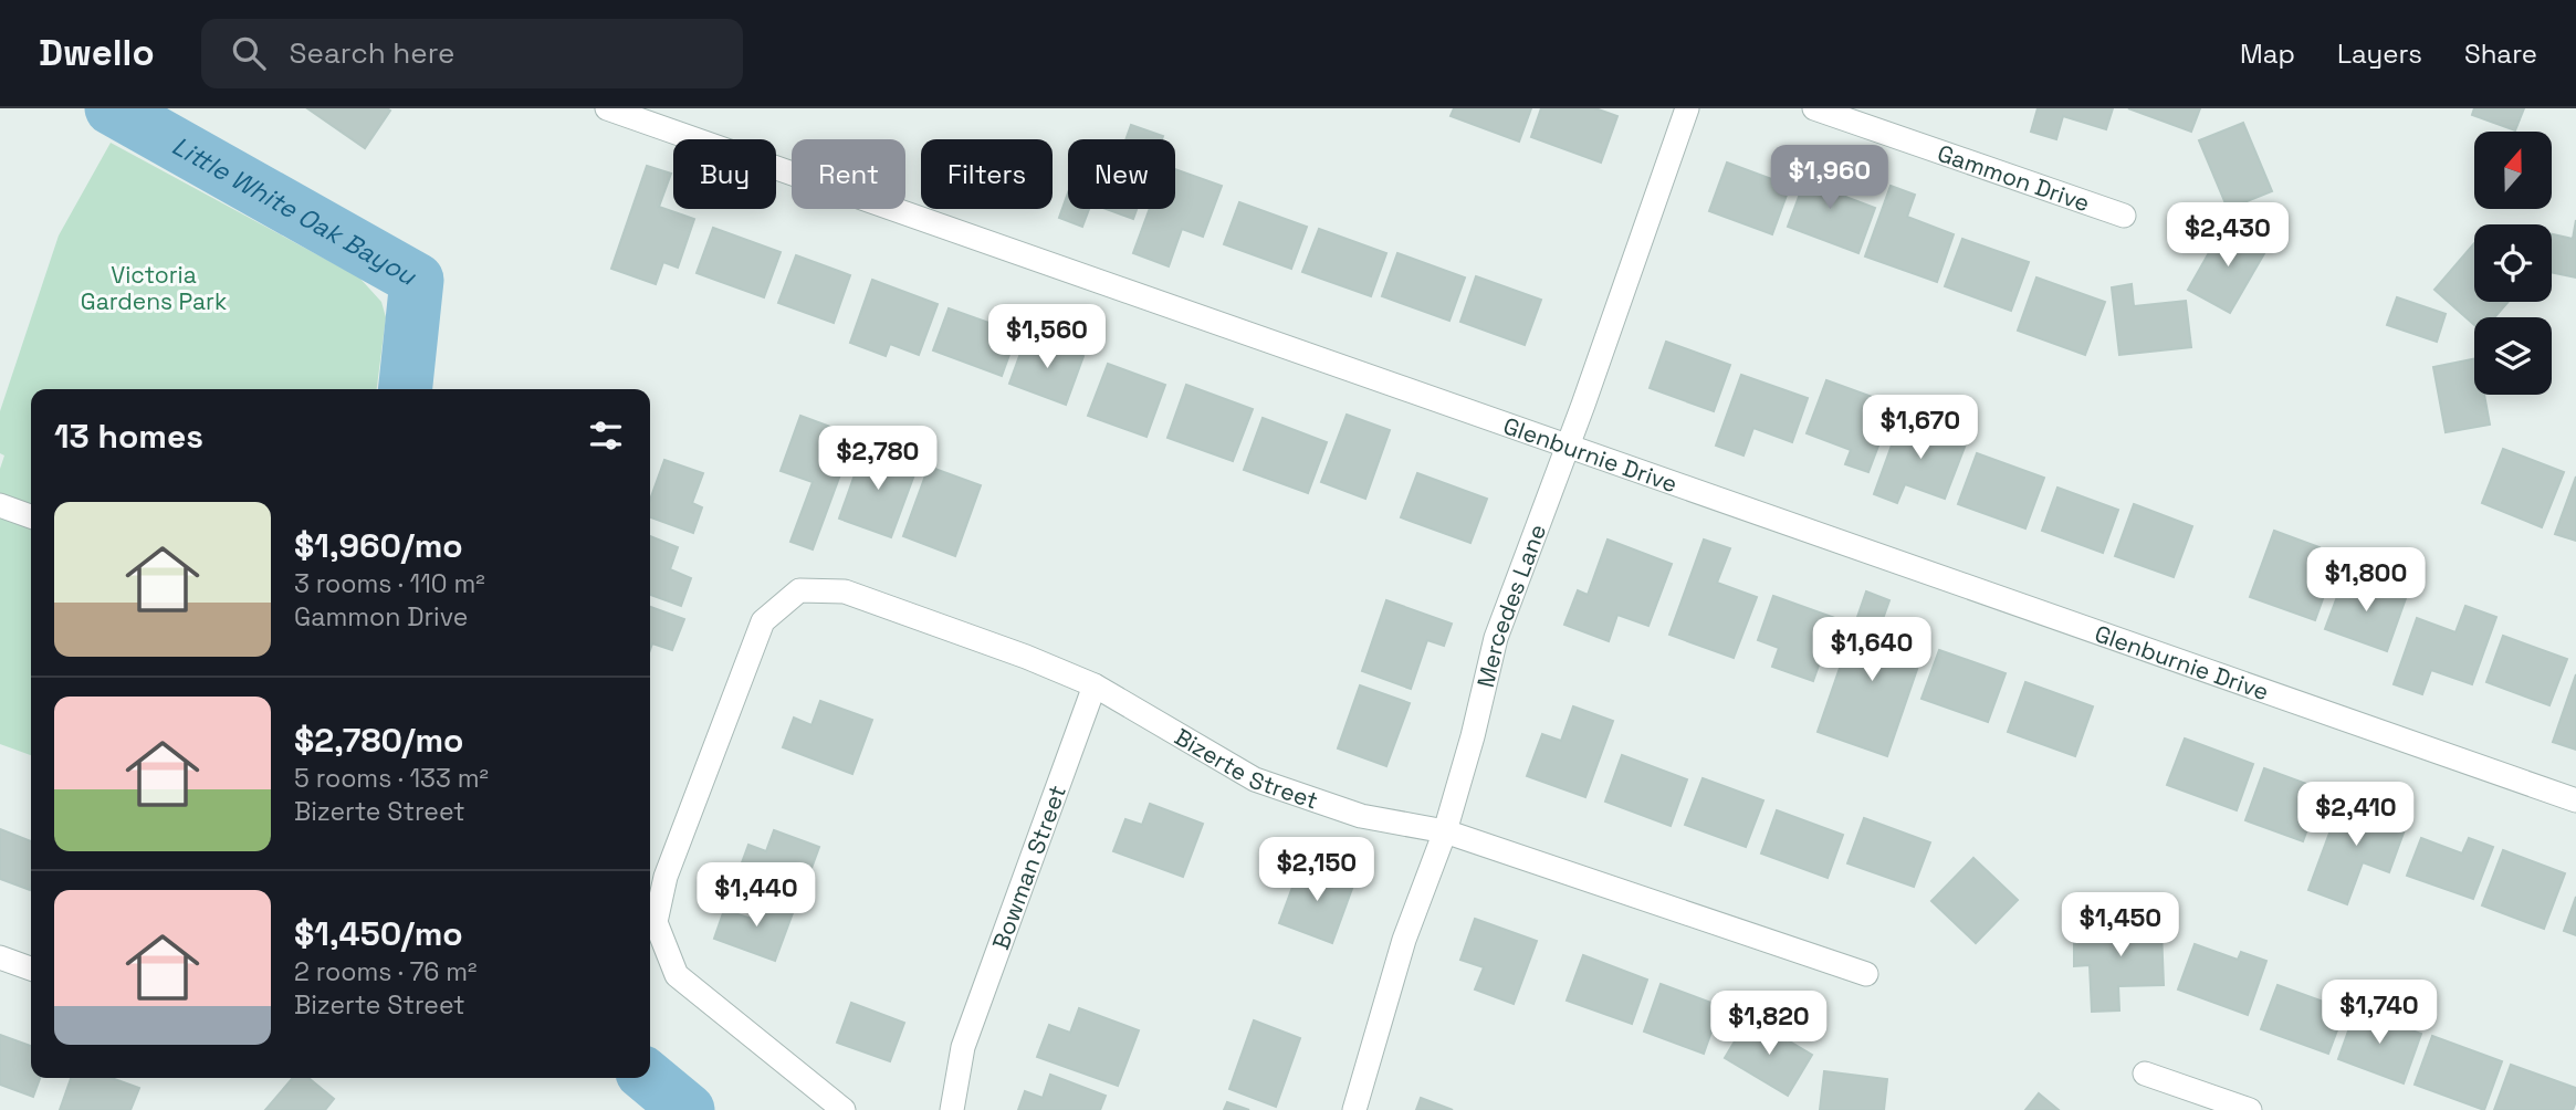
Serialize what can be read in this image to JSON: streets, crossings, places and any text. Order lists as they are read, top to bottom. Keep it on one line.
{"streets":{"street":["Gammon Drive","Glenburnie Drive","Mercedes Lane","Bizerte Street","Bowman Street"]},"crossings":[["Glenburnie Drive","Mercedes Lane"],["Mercedes Lane","Bizerte Street"],["Bizerte Street","Bowman Street"]],"water":["Little White Oak Bayou"],"parks":["Victoria Gardens Park"],"north":"top","page":{"header":"Dwello","search":"Search here","nav":["Map","Layers","Share"],"chip":["Buy","Rent","Filters","New"],"price":["$1,960","$2,430","$1,560","$1,670","$2,780","$1,800","$1,640","$2,410","$2,150","$1,440","$1,450","$1,740","$1,820"],"heading":"13 homes","list":[{"name":"$1,960/mo","note":"3 rooms · 110 m² · Gammon Drive"},{"name":"$2,780/mo","note":"5 rooms · 133 m² · Bizerte Street"},{"name":"$1,450/mo","note":"2 rooms · 76 m² · Bizerte Street"}]}}
